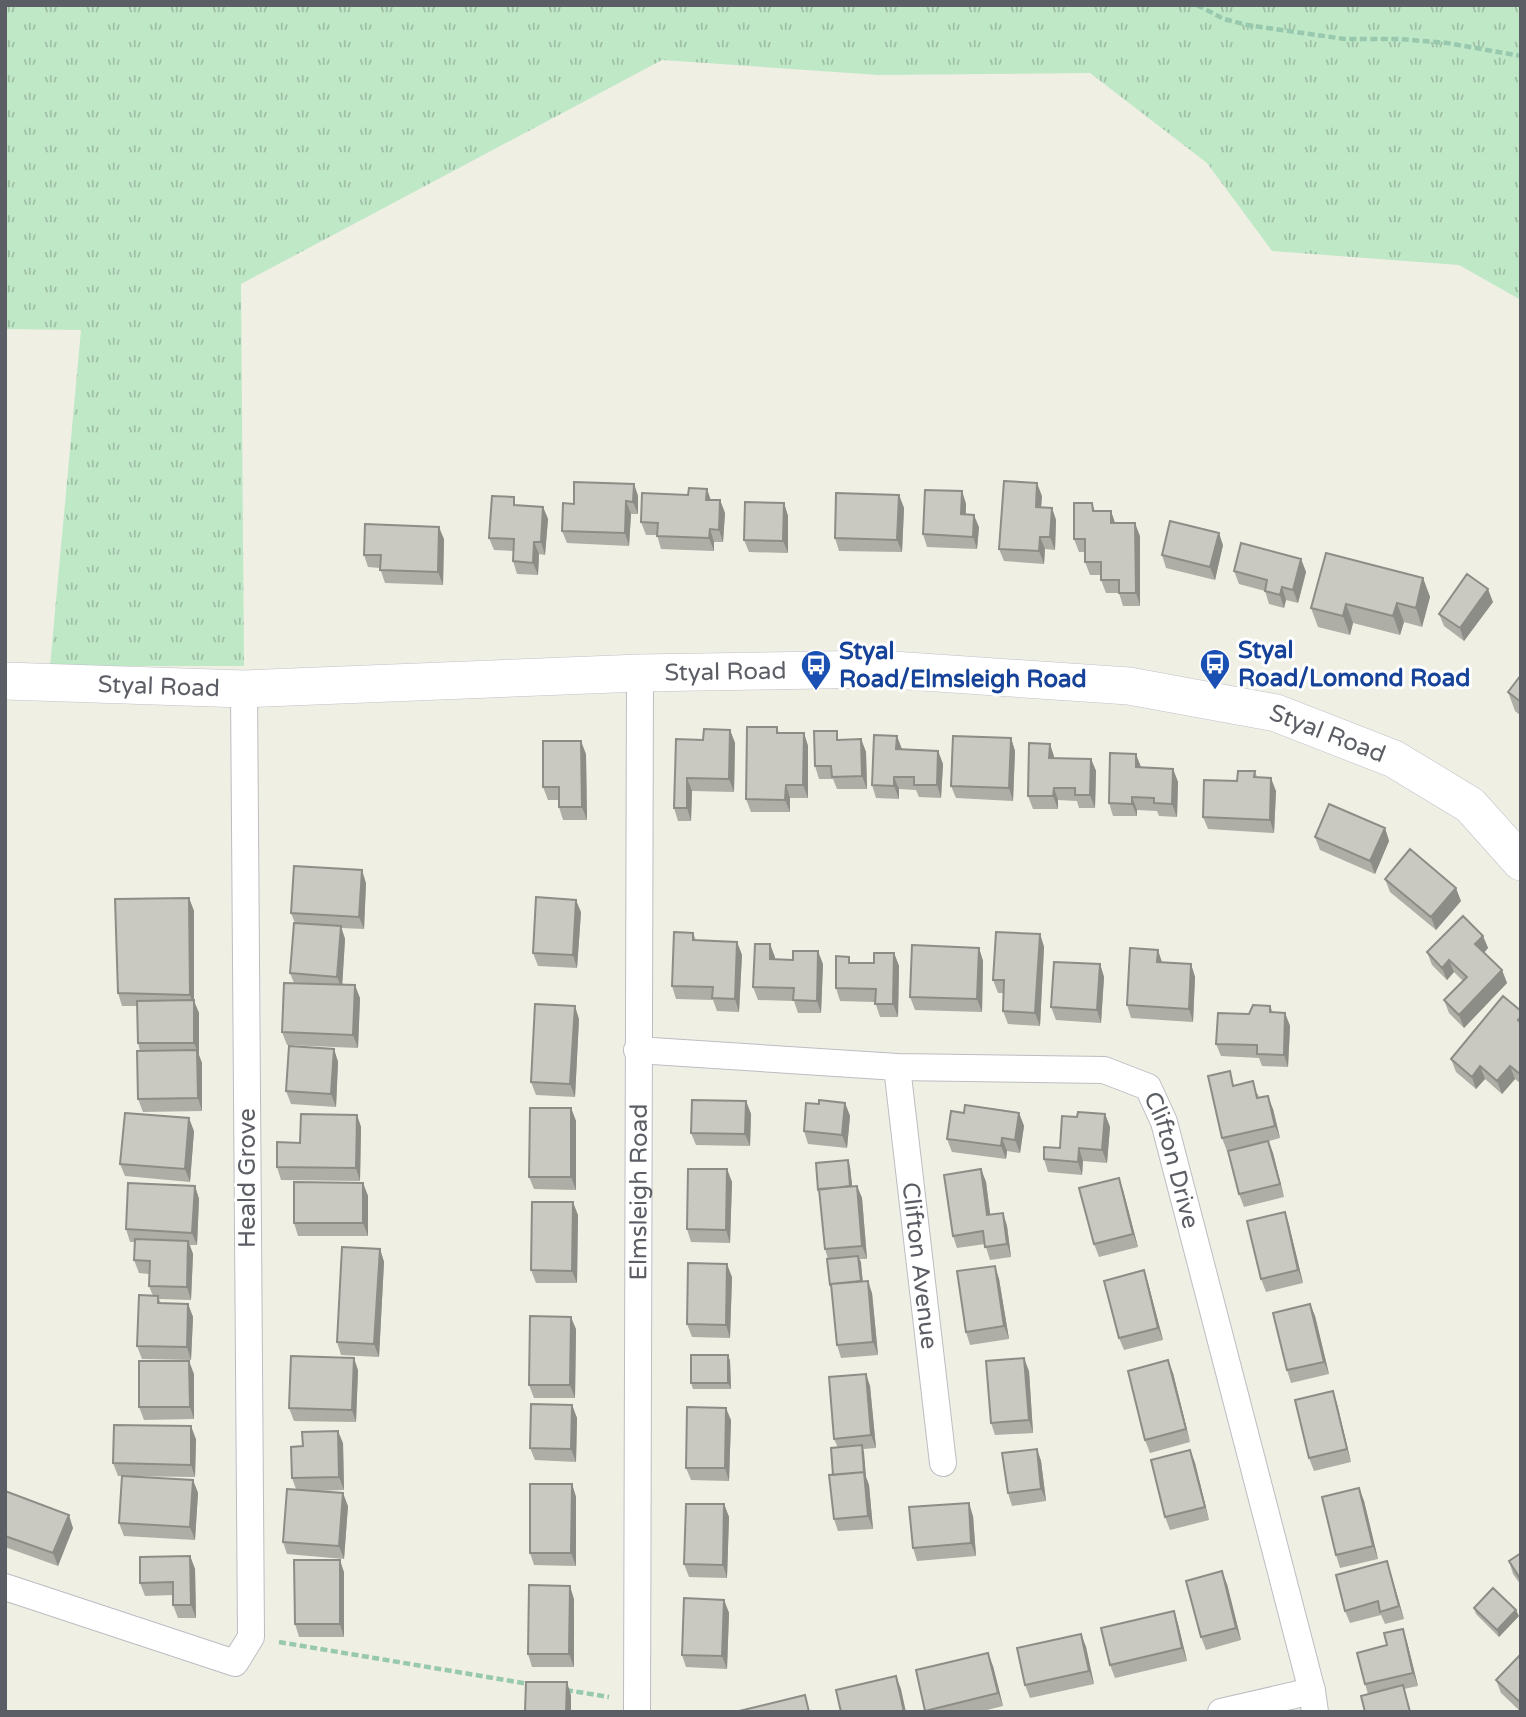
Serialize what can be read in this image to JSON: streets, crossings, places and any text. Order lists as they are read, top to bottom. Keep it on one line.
{"streets":{"main road":["Styal Road"],"street":["Clifton Drive","Heald Grove","Elmsleigh Road","Clifton Avenue"]},"crossings":[["Styal Road","Heald Grove"],["Styal Road","Elmsleigh Road"],["Clifton Drive","Elmsleigh Road"],["Clifton Drive","Clifton Avenue"]],"places":{"bus stop":["Styal Road/Lomond Road","Styal Road/Elmsleigh Road"]}}
